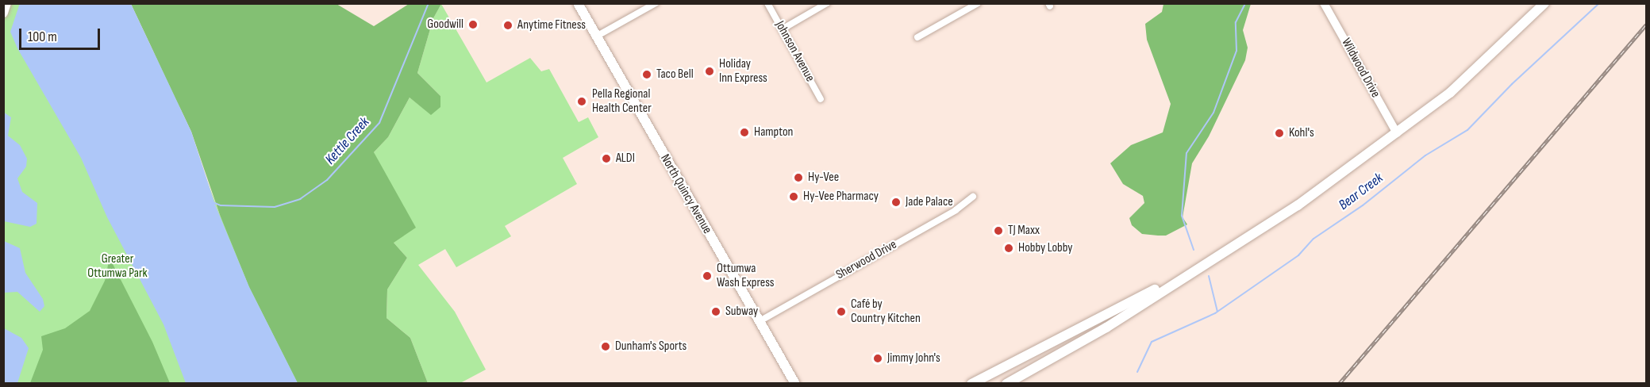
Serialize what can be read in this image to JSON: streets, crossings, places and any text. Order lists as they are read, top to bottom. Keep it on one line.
{"streets":{"main road":["North Quincy Avenue"],"street":["Johnson Avenue","Wildwood Drive","Sherwood Drive"]},"crossings":[["North Quincy Avenue","Sherwood Drive"]],"water":["Kettle Creek","Bear Creek"],"parks":["Greater Ottumwa Park"],"places":["Goodwill","Anytime Fitness","Holiday Inn Express","Taco Bell","Pella Regional Health Center","Hampton","Kohl's","ALDI","Hy-Vee","Hy-Vee Pharmacy","Jade Palace","TJ Maxx","Hobby Lobby","Ottumwa Wash Express","Subway","Café by Country Kitchen","Dunham's Sports","Jimmy John's"],"scale_bar":"100 m"}
